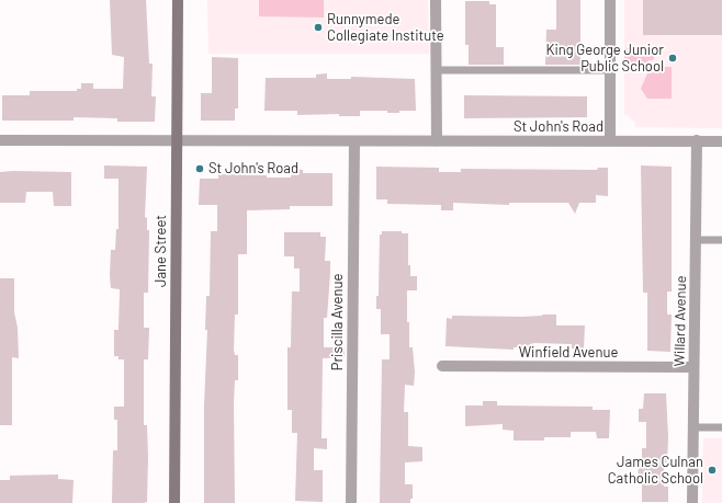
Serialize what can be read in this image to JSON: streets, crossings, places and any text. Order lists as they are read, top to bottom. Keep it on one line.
{"streets":{"main road":["Jane Street"],"street":["St John's Road","Willard Avenue","Priscilla Avenue","Winfield Avenue"]},"crossings":[["St John's Road","Jane Street"],["St John's Road","Willard Avenue"],["St John's Road","Priscilla Avenue"],["Willard Avenue","Winfield Avenue"]],"places":["Runnymede Collegiate Institute","King George Junior Public School","St John's Road","James Culnan Catholic School"]}
